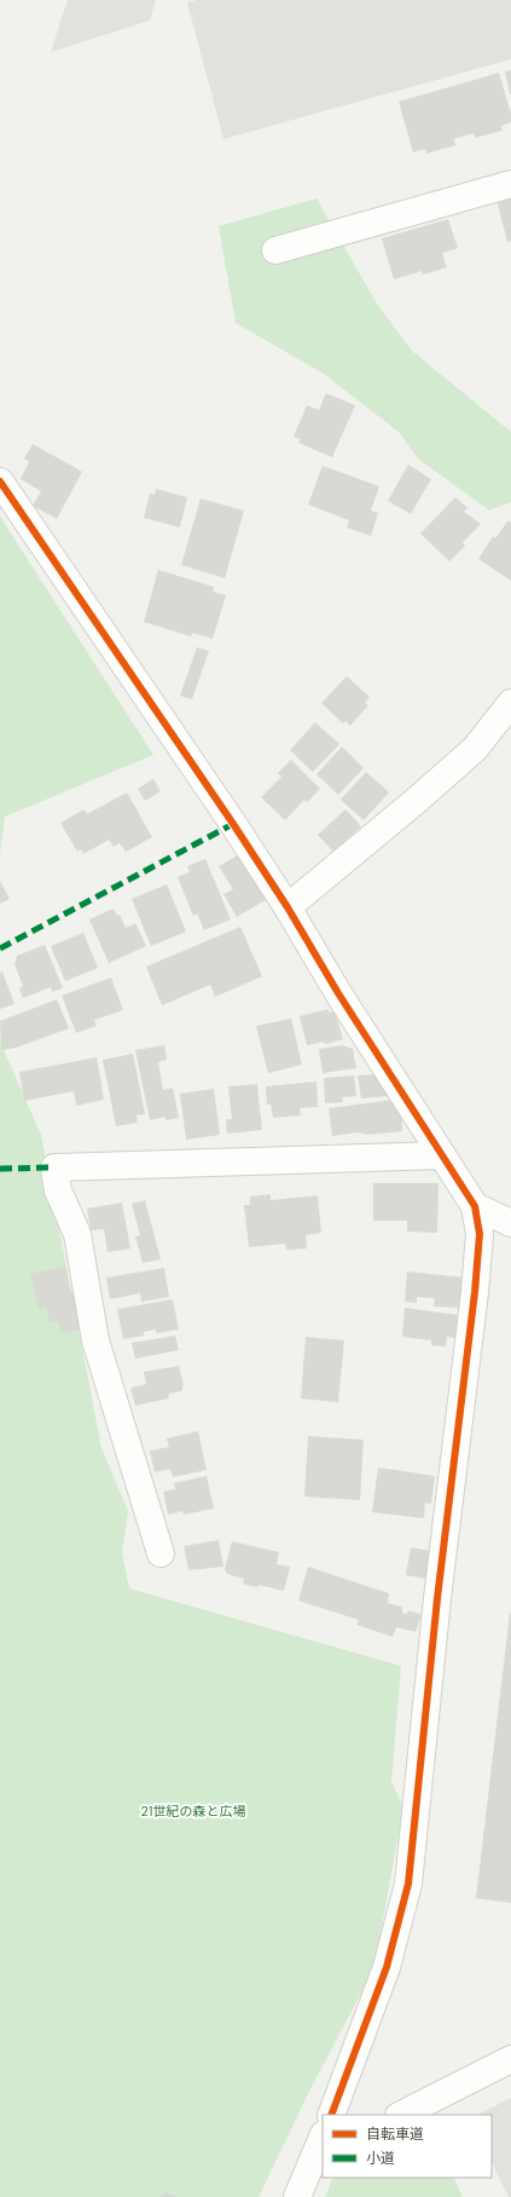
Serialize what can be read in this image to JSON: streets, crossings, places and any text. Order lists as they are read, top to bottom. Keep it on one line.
{"parks":["21世紀の森と広場"],"legend":["自転車道","小道"]}
